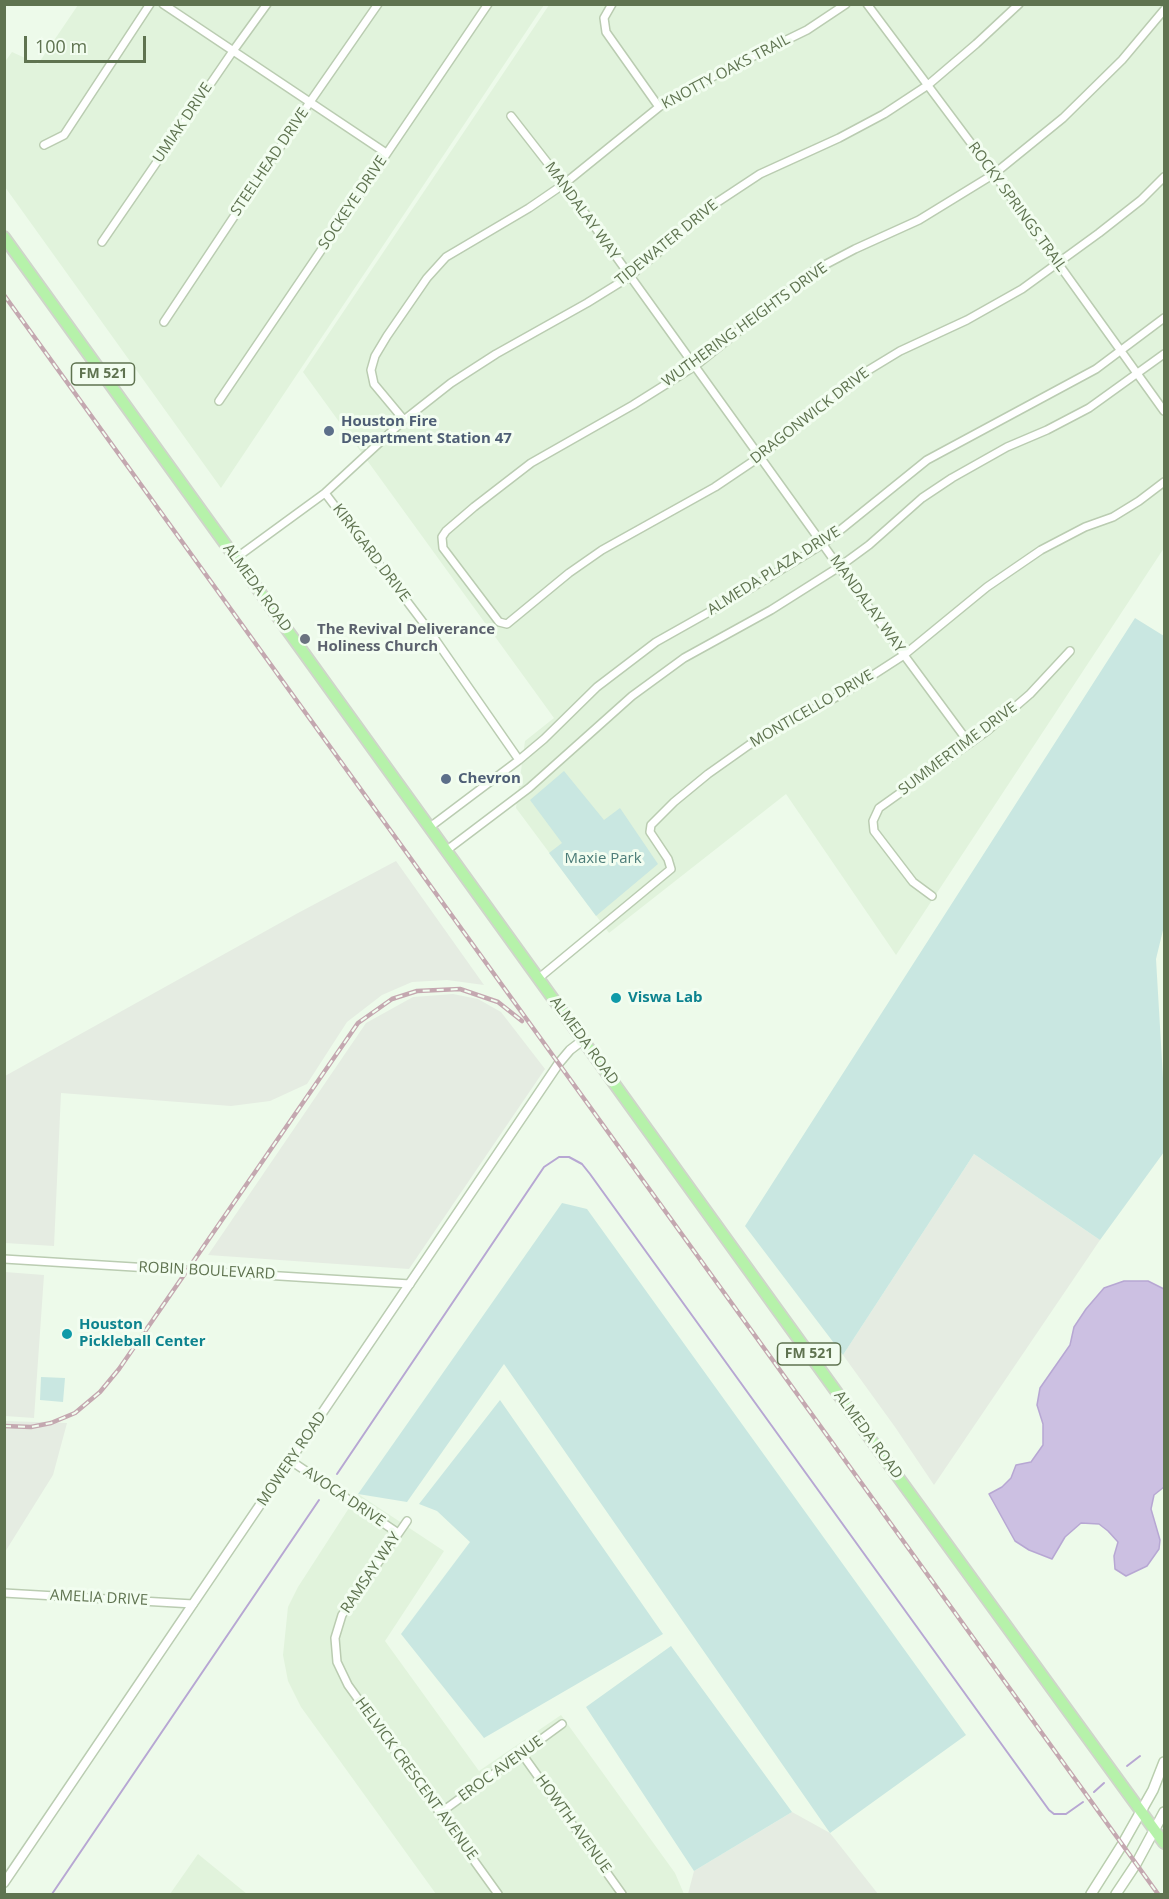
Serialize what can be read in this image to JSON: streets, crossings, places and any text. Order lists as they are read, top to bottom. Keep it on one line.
{"streets":{"main road":["FM 521","ALMEDA ROAD"],"street":["KNOTTY OAKS TRAIL","UMIAK DRIVE","STEELHEAD DRIVE","SOCKEYE DRIVE","ROCKY SPRINGS TRAIL","MANDALAY WAY","TIDEWATER DRIVE","WUTHERING HEIGHTS DRIVE","DRAGONWICK DRIVE","KIRKGARD DRIVE","ALMEDA PLAZA DRIVE","MONTICELLO DRIVE","SUMMERTIME DRIVE","ROBIN BOULEVARD","MOWERY ROAD","AVOCA DRIVE","RAMSAY WAY","AMELIA DRIVE","EROC AVENUE","HELVICK CRESCENT AVENUE","HOWTH AVENUE"]},"crossings":[["KNOTTY OAKS TRAIL","MANDALAY WAY"],["KNOTTY OAKS TRAIL","TIDEWATER DRIVE"],["ROCKY SPRINGS TRAIL","TIDEWATER DRIVE"],["ROCKY SPRINGS TRAIL","WUTHERING HEIGHTS DRIVE"],["ROCKY SPRINGS TRAIL","DRAGONWICK DRIVE"],["ROCKY SPRINGS TRAIL","ALMEDA PLAZA DRIVE"],["MANDALAY WAY","TIDEWATER DRIVE"],["MANDALAY WAY","WUTHERING HEIGHTS DRIVE"],["MANDALAY WAY","DRAGONWICK DRIVE"],["MANDALAY WAY","ALMEDA PLAZA DRIVE"],["MANDALAY WAY","MONTICELLO DRIVE"],["MANDALAY WAY","SUMMERTIME DRIVE"],["TIDEWATER DRIVE","KIRKGARD DRIVE"],["TIDEWATER DRIVE","ALMEDA ROAD"],["WUTHERING HEIGHTS DRIVE","DRAGONWICK DRIVE"],["KIRKGARD DRIVE","ALMEDA PLAZA DRIVE"],["ALMEDA PLAZA DRIVE","ALMEDA ROAD"],["ALMEDA ROAD","MONTICELLO DRIVE"],["ALMEDA ROAD","MOWERY ROAD"],["ROBIN BOULEVARD","MOWERY ROAD"],["MOWERY ROAD","AVOCA DRIVE"],["MOWERY ROAD","AMELIA DRIVE"],["AVOCA DRIVE","RAMSAY WAY"],["RAMSAY WAY","HELVICK CRESCENT AVENUE"],["EROC AVENUE","HELVICK CRESCENT AVENUE"],["EROC AVENUE","HOWTH AVENUE"]],"parks":["Maxie Park"],"places":["Houston Fire Department Station 47","The Revival Deliverance Holiness Church","Chevron","Viswa Lab","Houston Pickleball Center"],"scale_bar":"100 m"}
